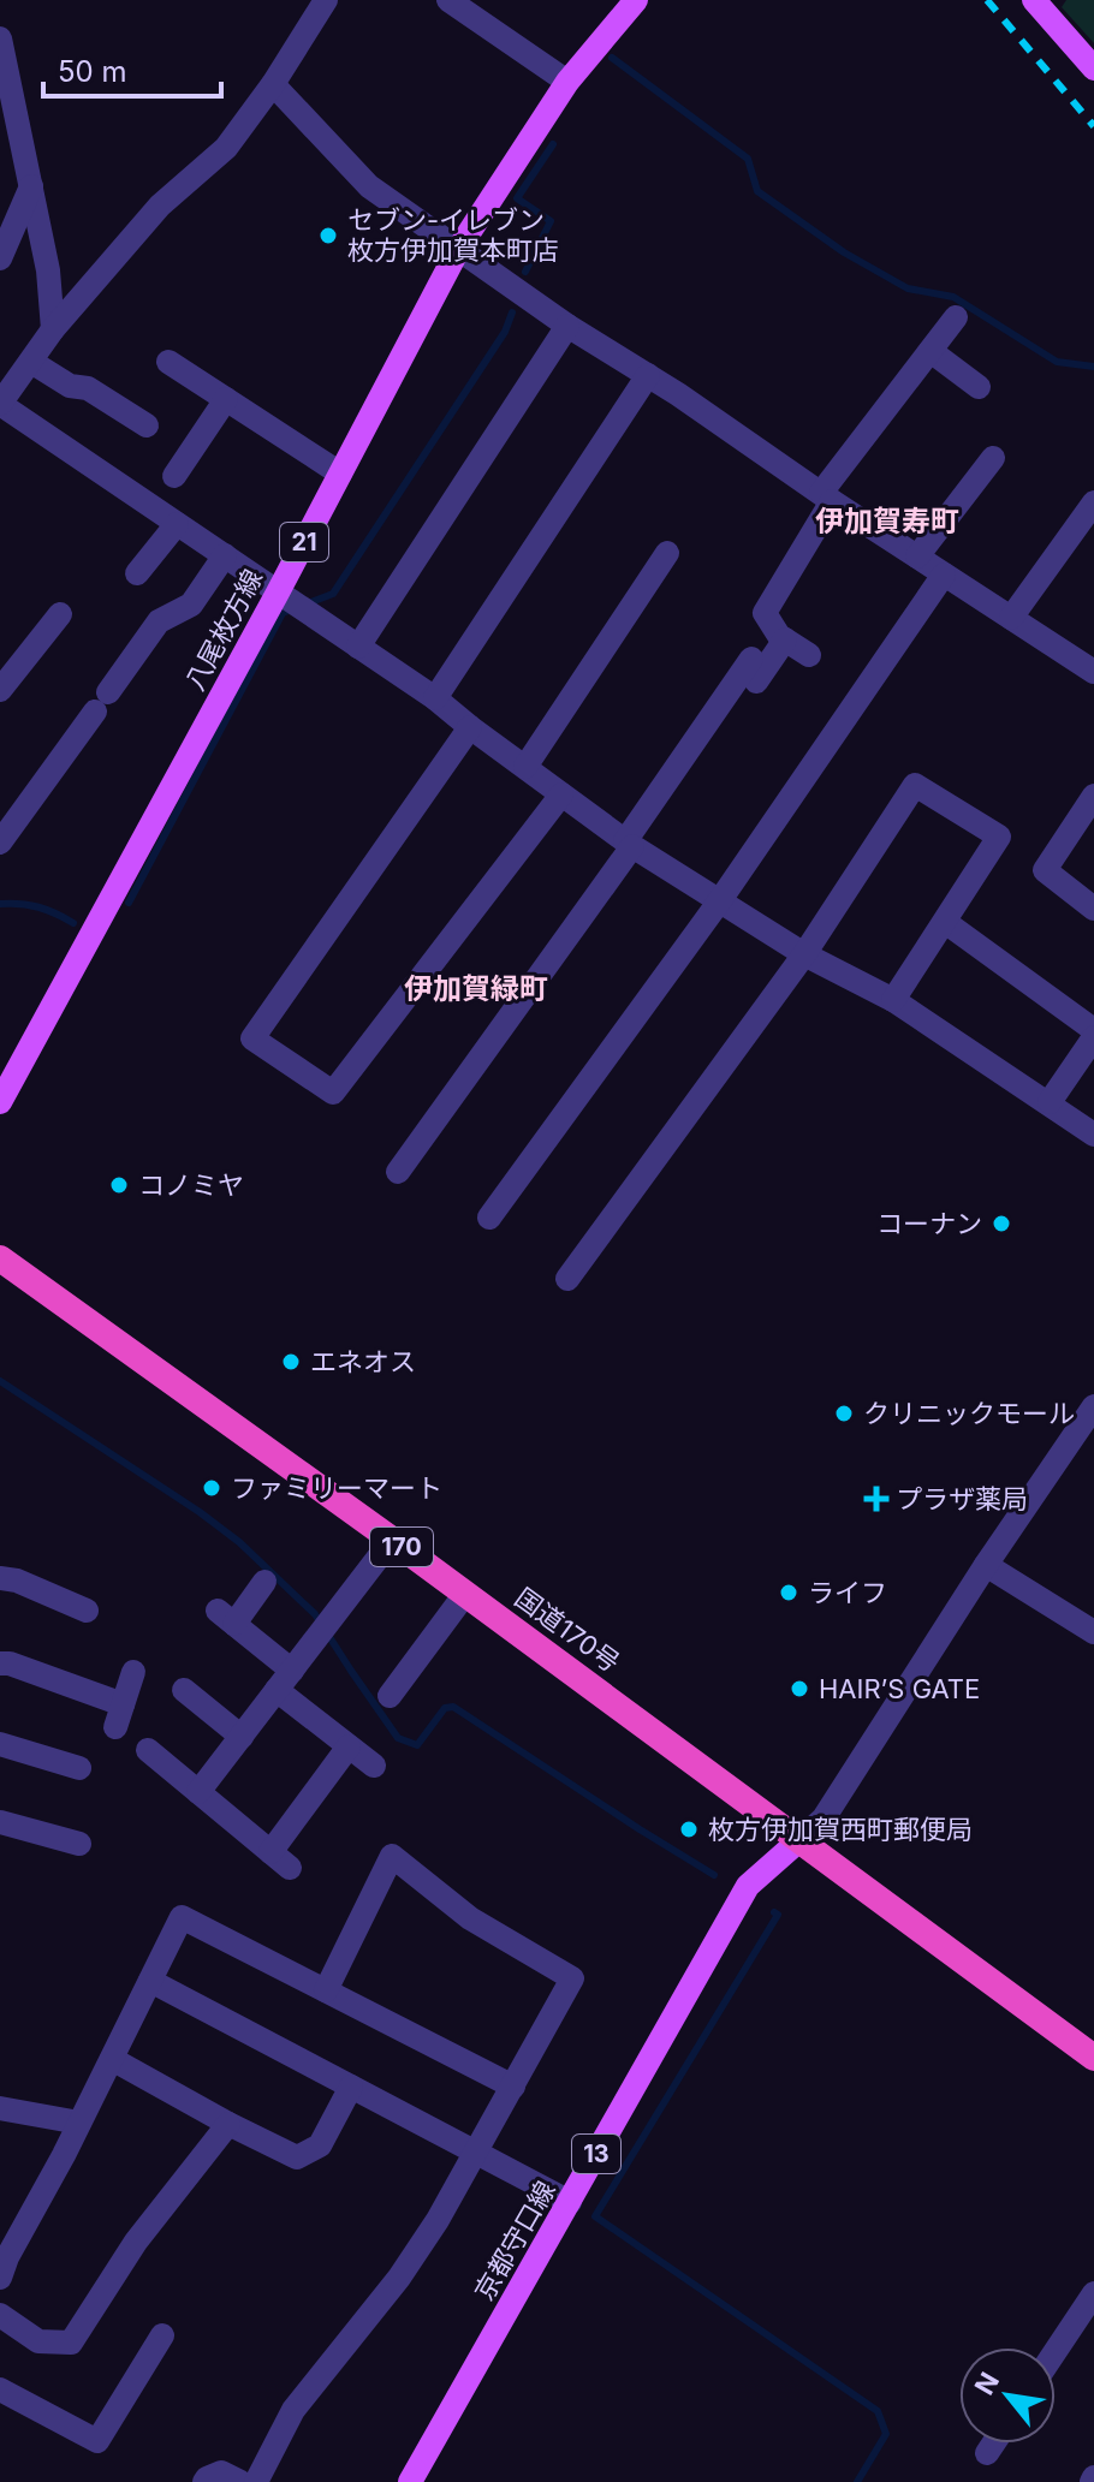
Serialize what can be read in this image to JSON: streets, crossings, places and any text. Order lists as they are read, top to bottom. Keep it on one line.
{"streets":{"highway":["170","国道170号"],"main road":["21","八尾枚方線","13","京都守口線"]},"crossings":[["国道170号","京都守口線"]],"districts":["伊加賀寿町","伊加賀緑町"],"places":{"other":["セブン-イレブン 枚方伊加賀本町店","コノミヤ","コーナン","エネオス","クリニックモール","ファミリーマート","ライフ","HAIR’S GATE","枚方伊加賀西町郵便局"],"health":["プラザ薬局"]},"scale_bar":"50 m","north":"top left"}
